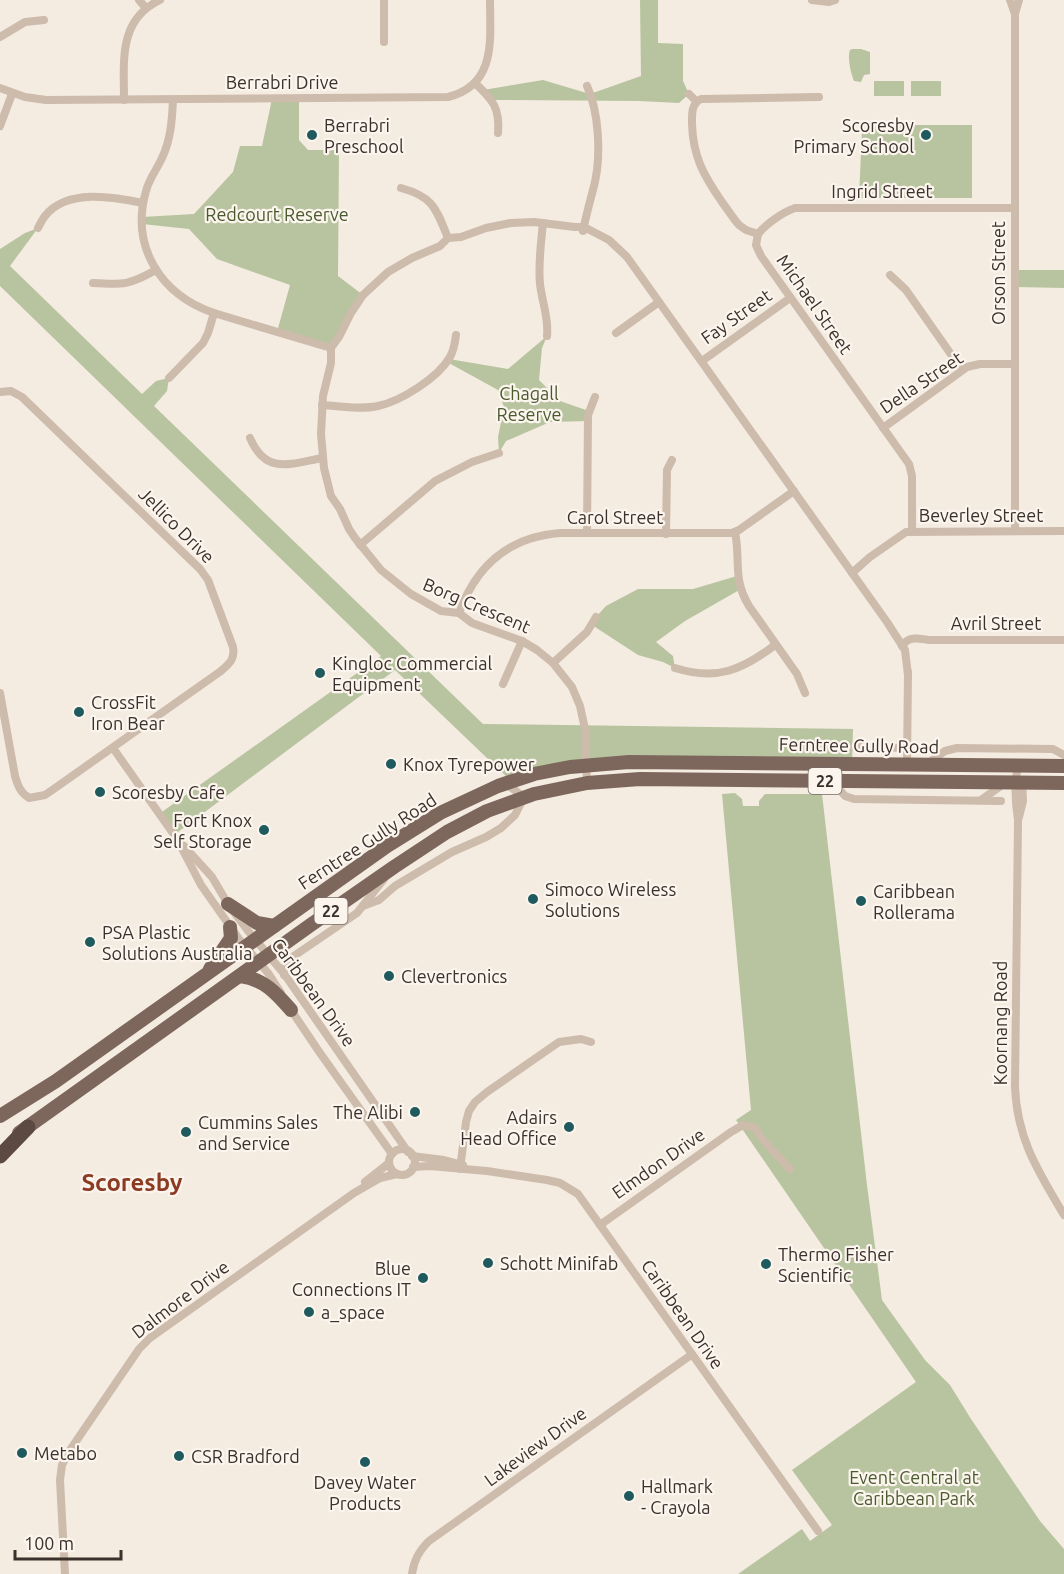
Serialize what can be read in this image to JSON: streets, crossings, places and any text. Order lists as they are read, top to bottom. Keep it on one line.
{"streets":{"main road":["Ferntree Gully Road","22"],"street":["Berrabri Drive","Ingrid Street","Orson Street","Michael Street","Fay Street","Della Street","Beverley Street","Carol Street","Jellico Drive","Borg Crescent","Avril Street","Caribbean Drive","Koornang Road","Elmdon Drive","Dalmore Drive","Lakeview Drive"]},"crossings":[["Ingrid Street","Orson Street"],["Ingrid Street","Michael Street"],["Orson Street","Della Street"],["Orson Street","Beverley Street"],["Michael Street","Fay Street"],["Michael Street","Della Street"],["Michael Street","Beverley Street"],["Fay Street","Borg Crescent"],["Beverley Street","Borg Crescent"],["Carol Street","Borg Crescent"],["Borg Crescent","Avril Street"],["Borg Crescent","Ferntree Gully Road"],["Ferntree Gully Road","Caribbean Drive"],["Ferntree Gully Road","Koornang Road"],["Caribbean Drive","Elmdon Drive"],["Caribbean Drive","Dalmore Drive"],["Caribbean Drive","Lakeview Drive"]],"districts":["Scoresby"],"parks":["Redcourt Reserve","Chagall Reserve","Event Central at Caribbean Park"],"places":["Berrabri Preschool","Scoresby Primary School","Kingloc Commercial Equipment","CrossFit Iron Bear","Knox Tyrepower","Scoresby Cafe","Fort Knox Self Storage","Simoco Wireless Solutions","Caribbean Rollerama","PSA Plastic Solutions Australia","Clevertronics","The Alibi","Adairs Head Office","Cummins Sales and Service","Schott Minifab","Thermo Fisher Scientific","Blue Connections IT","a_space","Metabo","CSR Bradford","Davey Water Products","Hallmark - Crayola"],"scale_bar":"100 m"}
